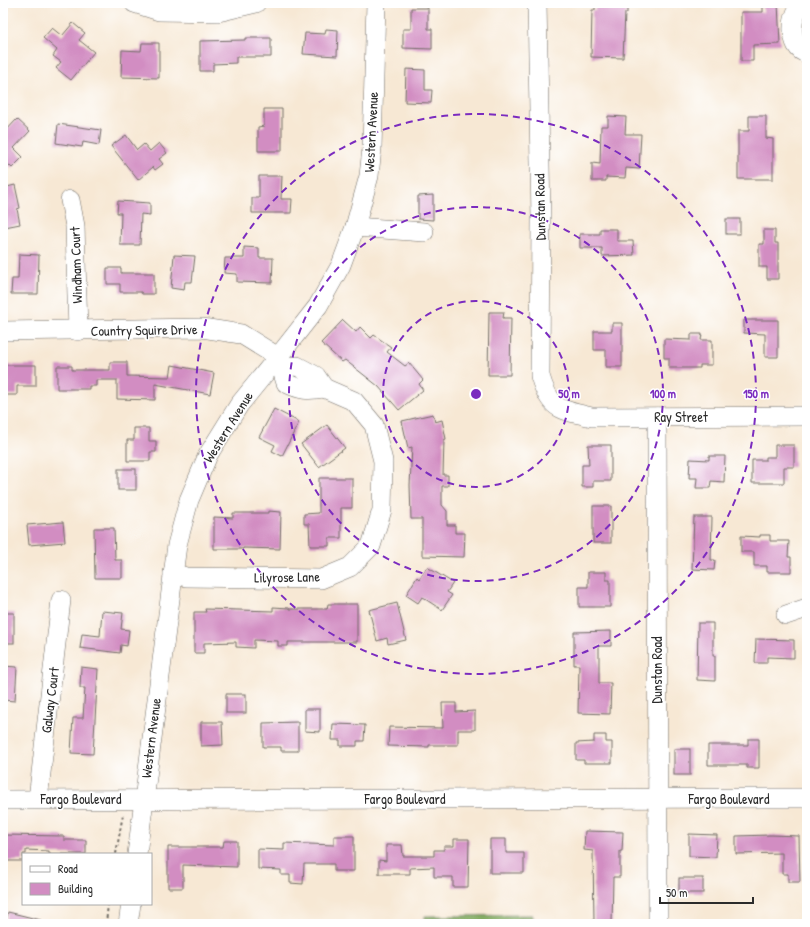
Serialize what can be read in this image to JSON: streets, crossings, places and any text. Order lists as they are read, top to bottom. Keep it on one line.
{"streets":{"street":["Western Avenue","Dunstan Road","Windham Court","Country Squire Drive","Ray Street","Lilyrose Lane","Galway Court","Fargo Boulevard"]},"crossings":[["Western Avenue","Country Squire Drive"],["Western Avenue","Lilyrose Lane"],["Western Avenue","Fargo Boulevard"],["Dunstan Road","Ray Street"],["Dunstan Road","Fargo Boulevard"],["Windham Court","Country Squire Drive"],["Country Squire Drive","Lilyrose Lane"],["Galway Court","Fargo Boulevard"]],"legend":["Road","Building"],"scale_bar":"50 m","rings":["50 m","100 m","150 m"]}
